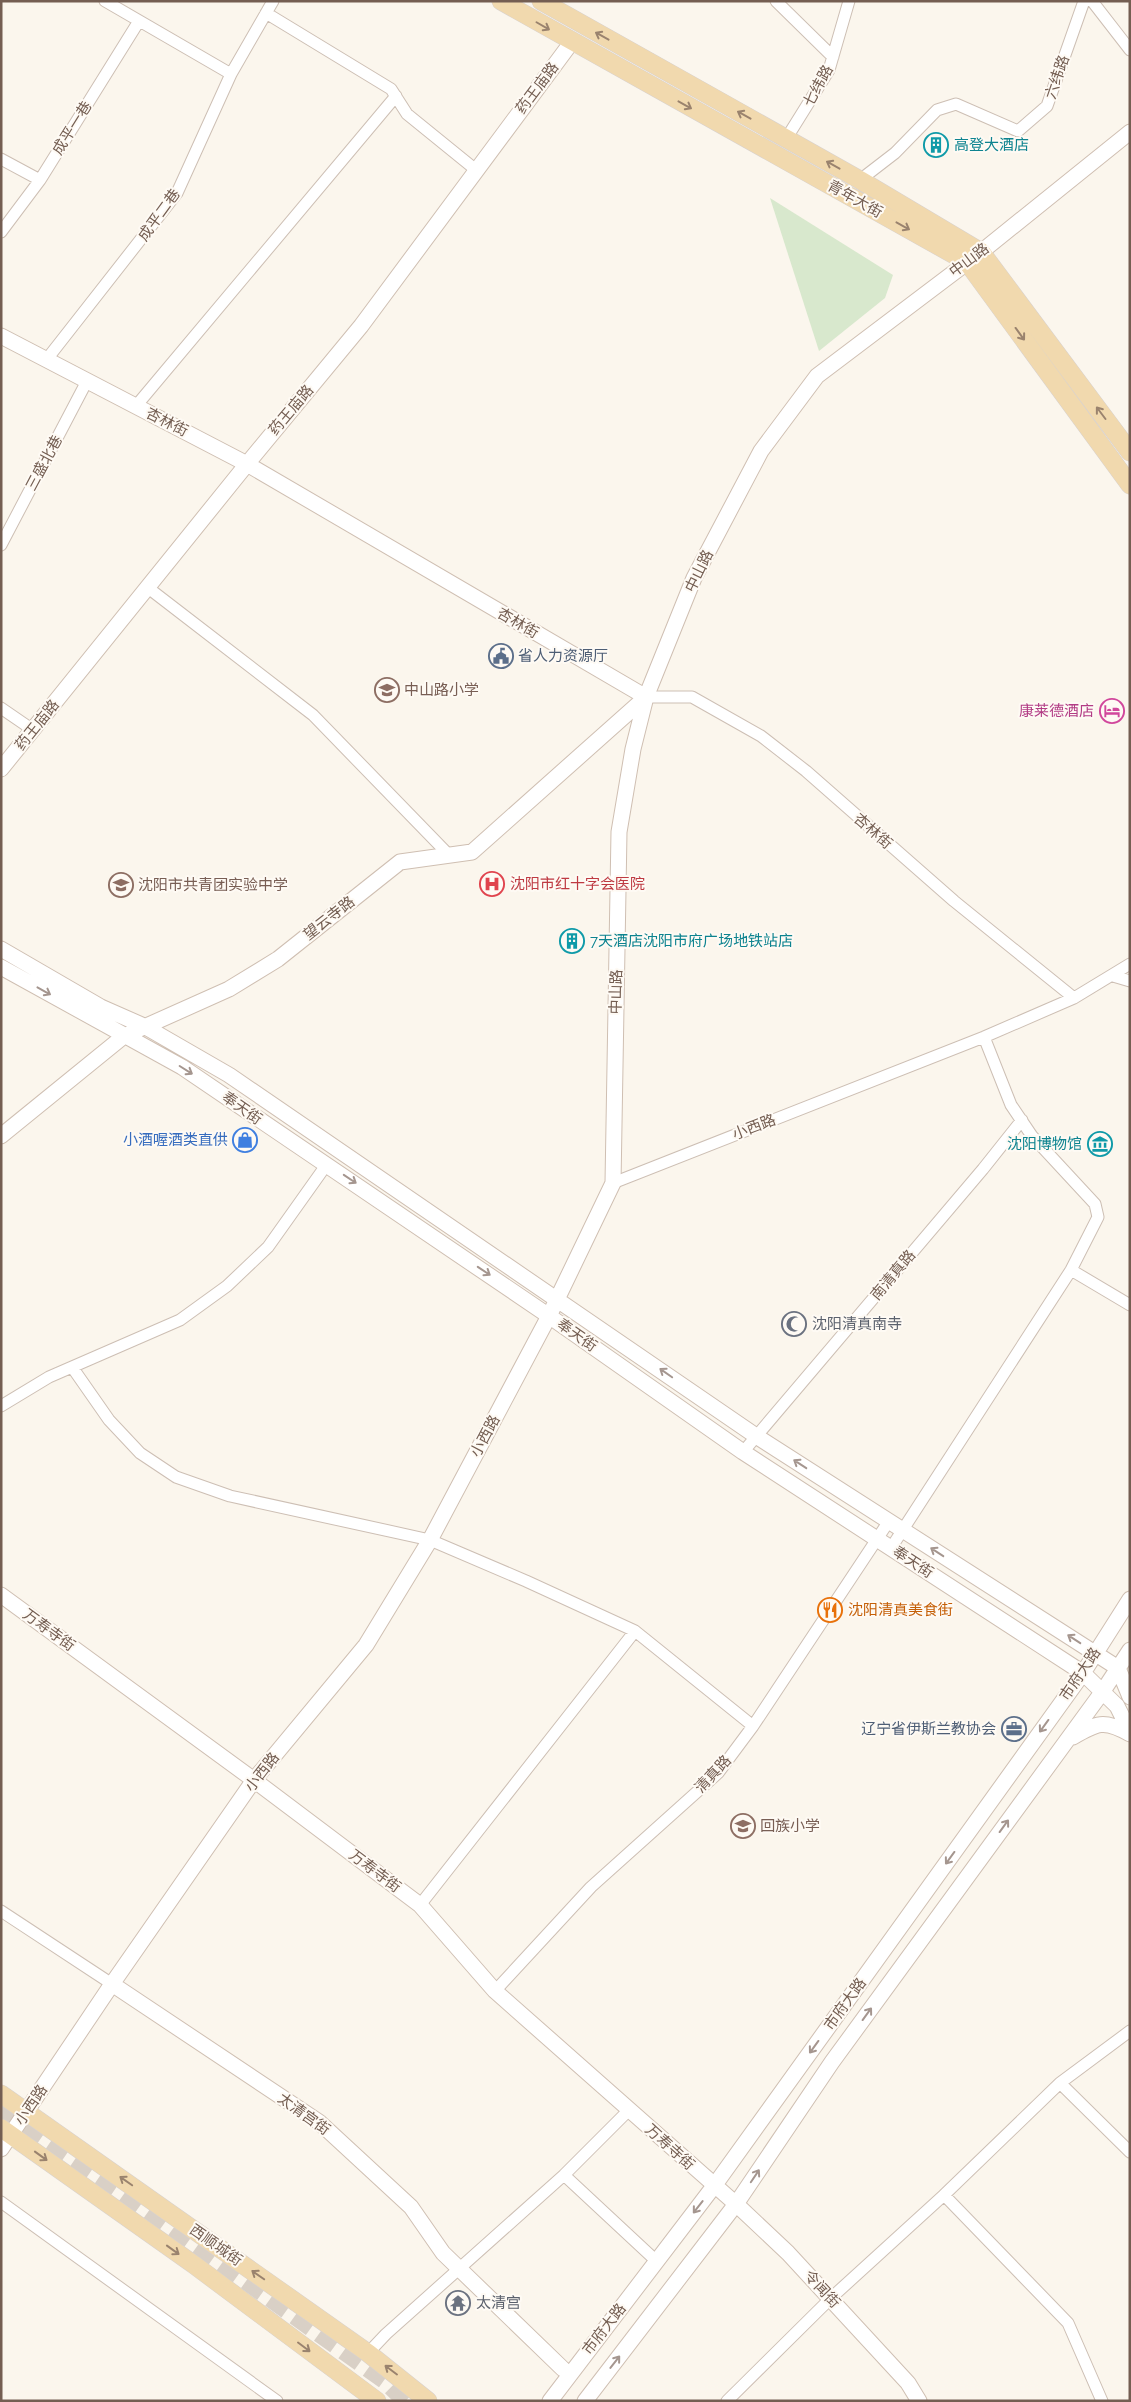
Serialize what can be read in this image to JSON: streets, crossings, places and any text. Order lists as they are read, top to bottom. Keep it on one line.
{"streets":{"main road":["青年大街","西顺城街"],"street":["六纬路","七纬路","药王庙路","成平一巷","成平二巷","中山路","杏林街","三盛北巷","望云寺路","奉天街","小西路","南清真路","万寿寺街","市府大路","清真路","太清宫街","令闻街"]},"crossings":[["六纬路","青年大街"],["七纬路","青年大街"],["药王庙路","青年大街"],["药王庙路","杏林街"],["青年大街","中山路"],["成平二巷","杏林街"],["中山路","杏林街"],["中山路","望云寺路"],["中山路","小西路"],["杏林街","三盛北巷"],["杏林街","望云寺路"],["杏林街","小西路"],["望云寺路","奉天街"],["奉天街","小西路"],["奉天街","南清真路"],["奉天街","市府大路"],["奉天街","清真路"],["小西路","万寿寺街"],["小西路","太清宫街"],["小西路","西顺城街"],["万寿寺街","市府大路"],["万寿寺街","清真路"],["万寿寺街","令闻街"],["市府大路","令闻街"]],"places":{"building":["高登大酒店","7天酒店沈阳市府广场地铁站店"],"public building":["省人力资源厅"],"school or university":["中山路小学","沈阳市共青团实验中学","回族小学"],"hotel":["康莱德酒店"],"hospital":["沈阳市红十字会医院"],"shop":["小酒喔酒类直供"],"museum":["沈阳博物馆"],"mosque":["沈阳清真南寺"],"restaurant":["沈阳清真美食街"],"office":["辽宁省伊斯兰教协会"],"temple":["太清宫"]}}
